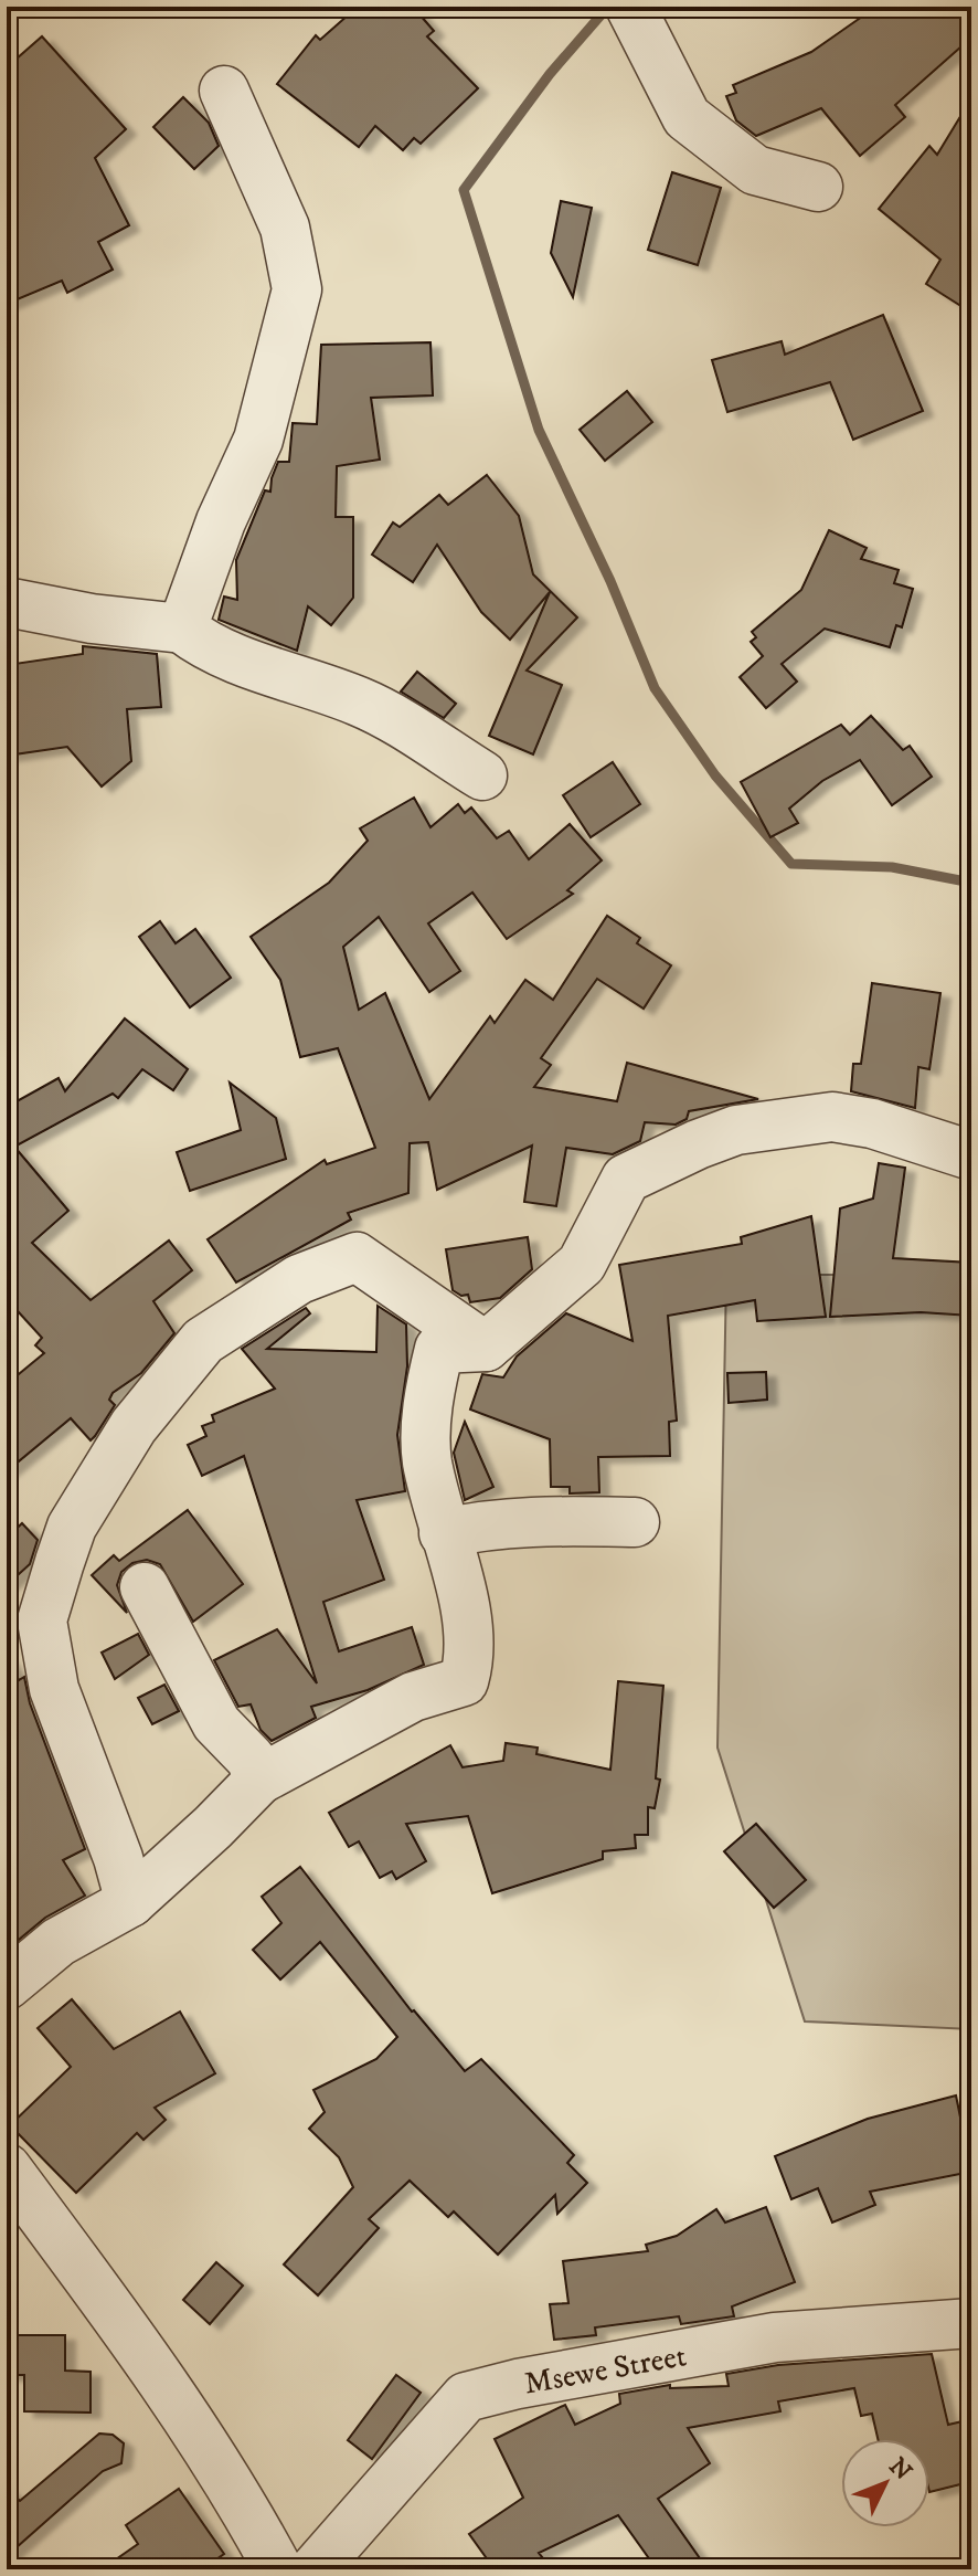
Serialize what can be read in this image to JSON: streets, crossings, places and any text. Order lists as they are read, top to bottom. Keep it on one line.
{"streets":{"street":["Msewe Street"]},"north":"top right"}
